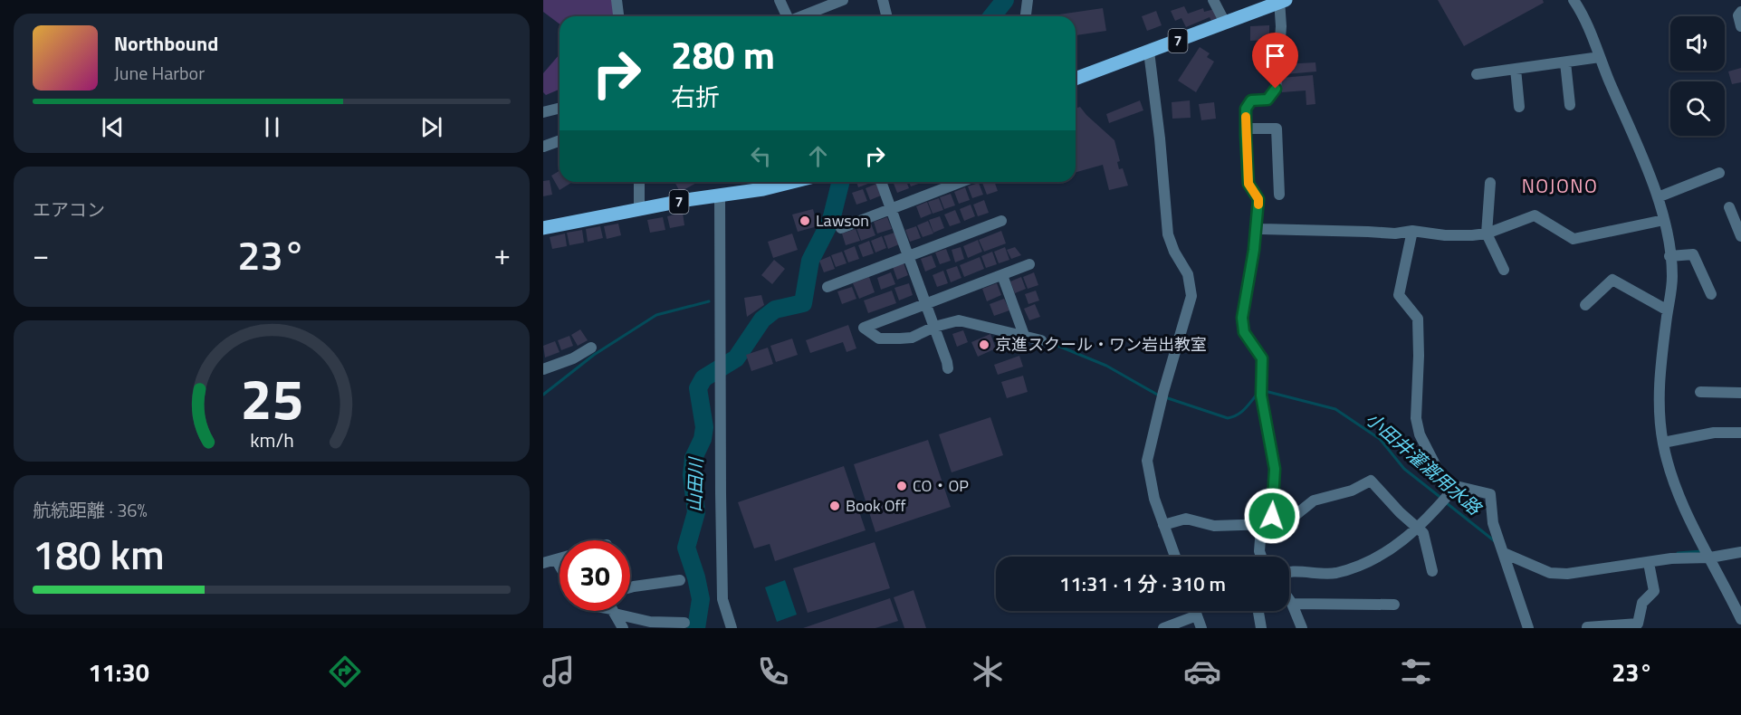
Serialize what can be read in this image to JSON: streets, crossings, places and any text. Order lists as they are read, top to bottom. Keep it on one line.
{"streets":{"main road":["7"]},"districts":["NOJONO"],"water":["小田井灌漑用水路","山田川"],"places":["Lawson","京進スクール・ワン岩出教室","CO・OP","Book Off"],"page":{"turn":["280 m","右折"],"song":["Northbound","June Harbor"],"tile":["エアコン",["航続距離 · 36%","180 km"]],"heat":["−","23°","+"],"limit":"30","trip":"11:31 · 1 分 · 310 m","tabs":["11:30","23°"],"gauge":["25","km/h"]}}
